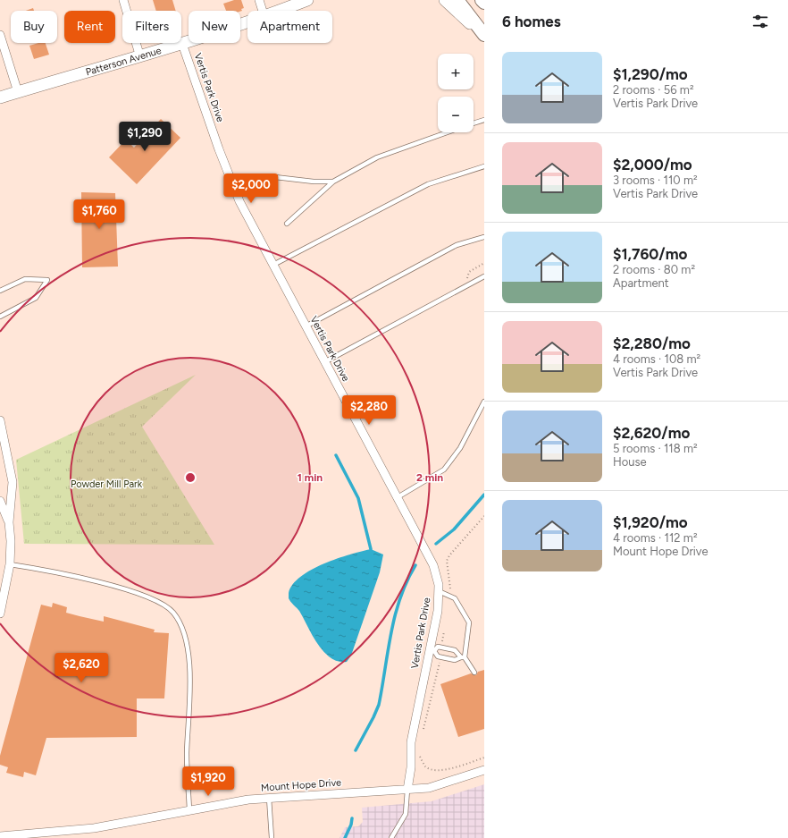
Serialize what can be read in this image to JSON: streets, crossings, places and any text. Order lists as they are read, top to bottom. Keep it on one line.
{"streets":{"main road":["Patterson Avenue"],"street":["Vertis Park Drive","Mount Hope Drive"]},"crossings":[["Patterson Avenue","Vertis Park Drive"],["Vertis Park Drive","Mount Hope Drive"]],"parks":["Powder Mill Park"],"page":{"heading":"6 homes","chip":["Buy","Rent","Filters","New","Apartment"],"list":[{"name":"$1,290/mo","note":"2 rooms · 56 m² · Vertis Park Drive"},{"name":"$2,000/mo","note":"3 rooms · 110 m² · Vertis Park Drive"},{"name":"$1,760/mo","note":"2 rooms · 80 m² · Apartment"},{"name":"$2,280/mo","note":"4 rooms · 108 m² · Vertis Park Drive"},{"name":"$2,620/mo","note":"5 rooms · 118 m² · House"},{"name":"$1,920/mo","note":"4 rooms · 112 m² · Mount Hope Drive"}],"map_buttons":["+","−"],"price":["$1,290","$2,000","$1,760","$2,280","$2,620","$1,920"]},"rings":["1 min","2 min"]}
